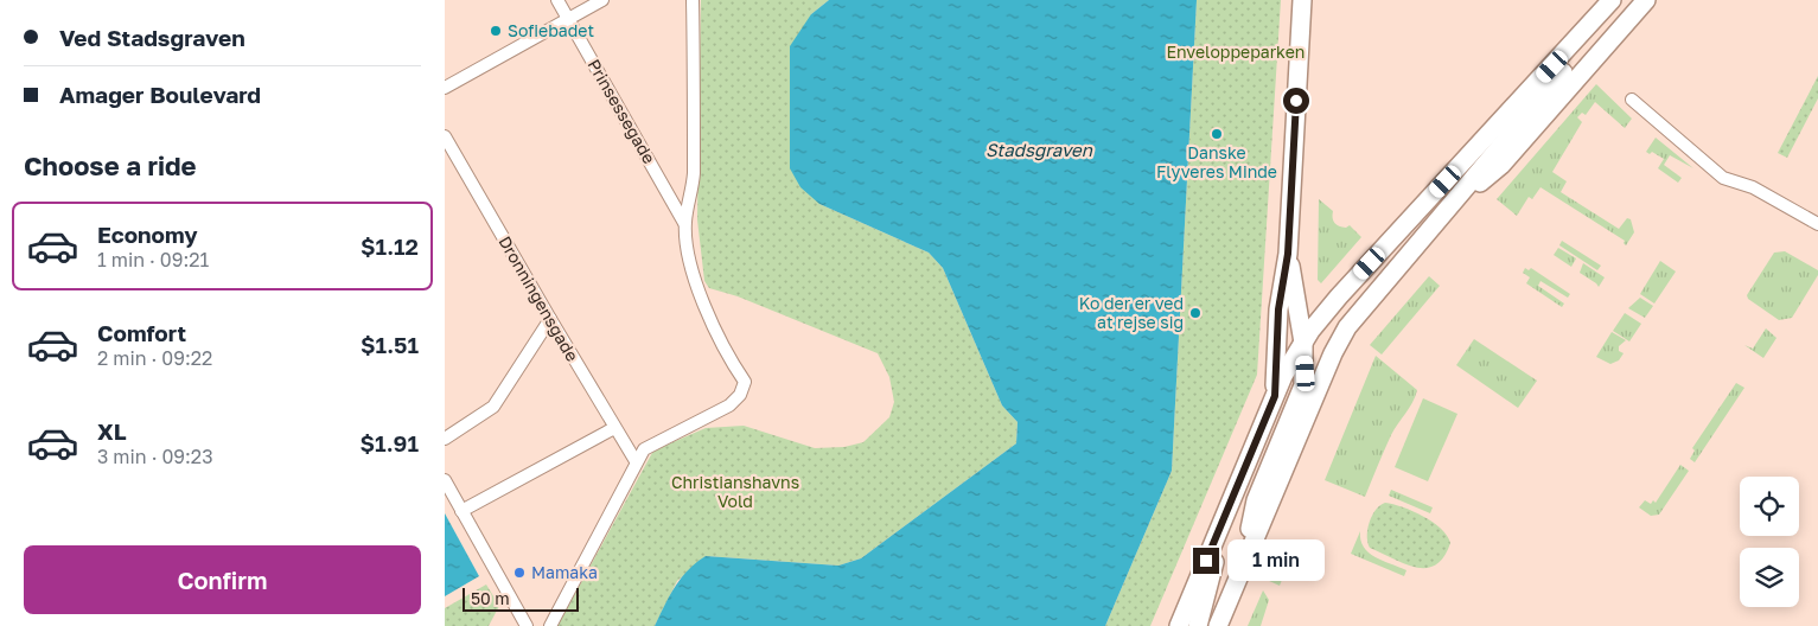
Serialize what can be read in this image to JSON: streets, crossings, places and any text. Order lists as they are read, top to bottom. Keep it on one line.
{"streets":{"street":["Prinsessegade","Dronningensgade"]},"water":["Stadsgraven"],"parks":["Enveloppeparken","Christianshavns Vold"],"places":["Sofiebadet","Danske Flyveres Minde","Ko der er ved at rejse sig","Mamaka"],"scale_bar":"50 m","page":{"banner":["Ved Stadsgraven","Amager Boulevard"],"heading":"Choose a ride","list":[{"name":"Economy","note":"1 min · 09:21","value":"$1.12"},{"name":"Comfort","note":"2 min · 09:22","value":"$1.51"},{"name":"XL","note":"3 min · 09:23","value":"$1.91"}],"buttons":"Confirm","bubble":"1 min","scale":"50 m"}}
